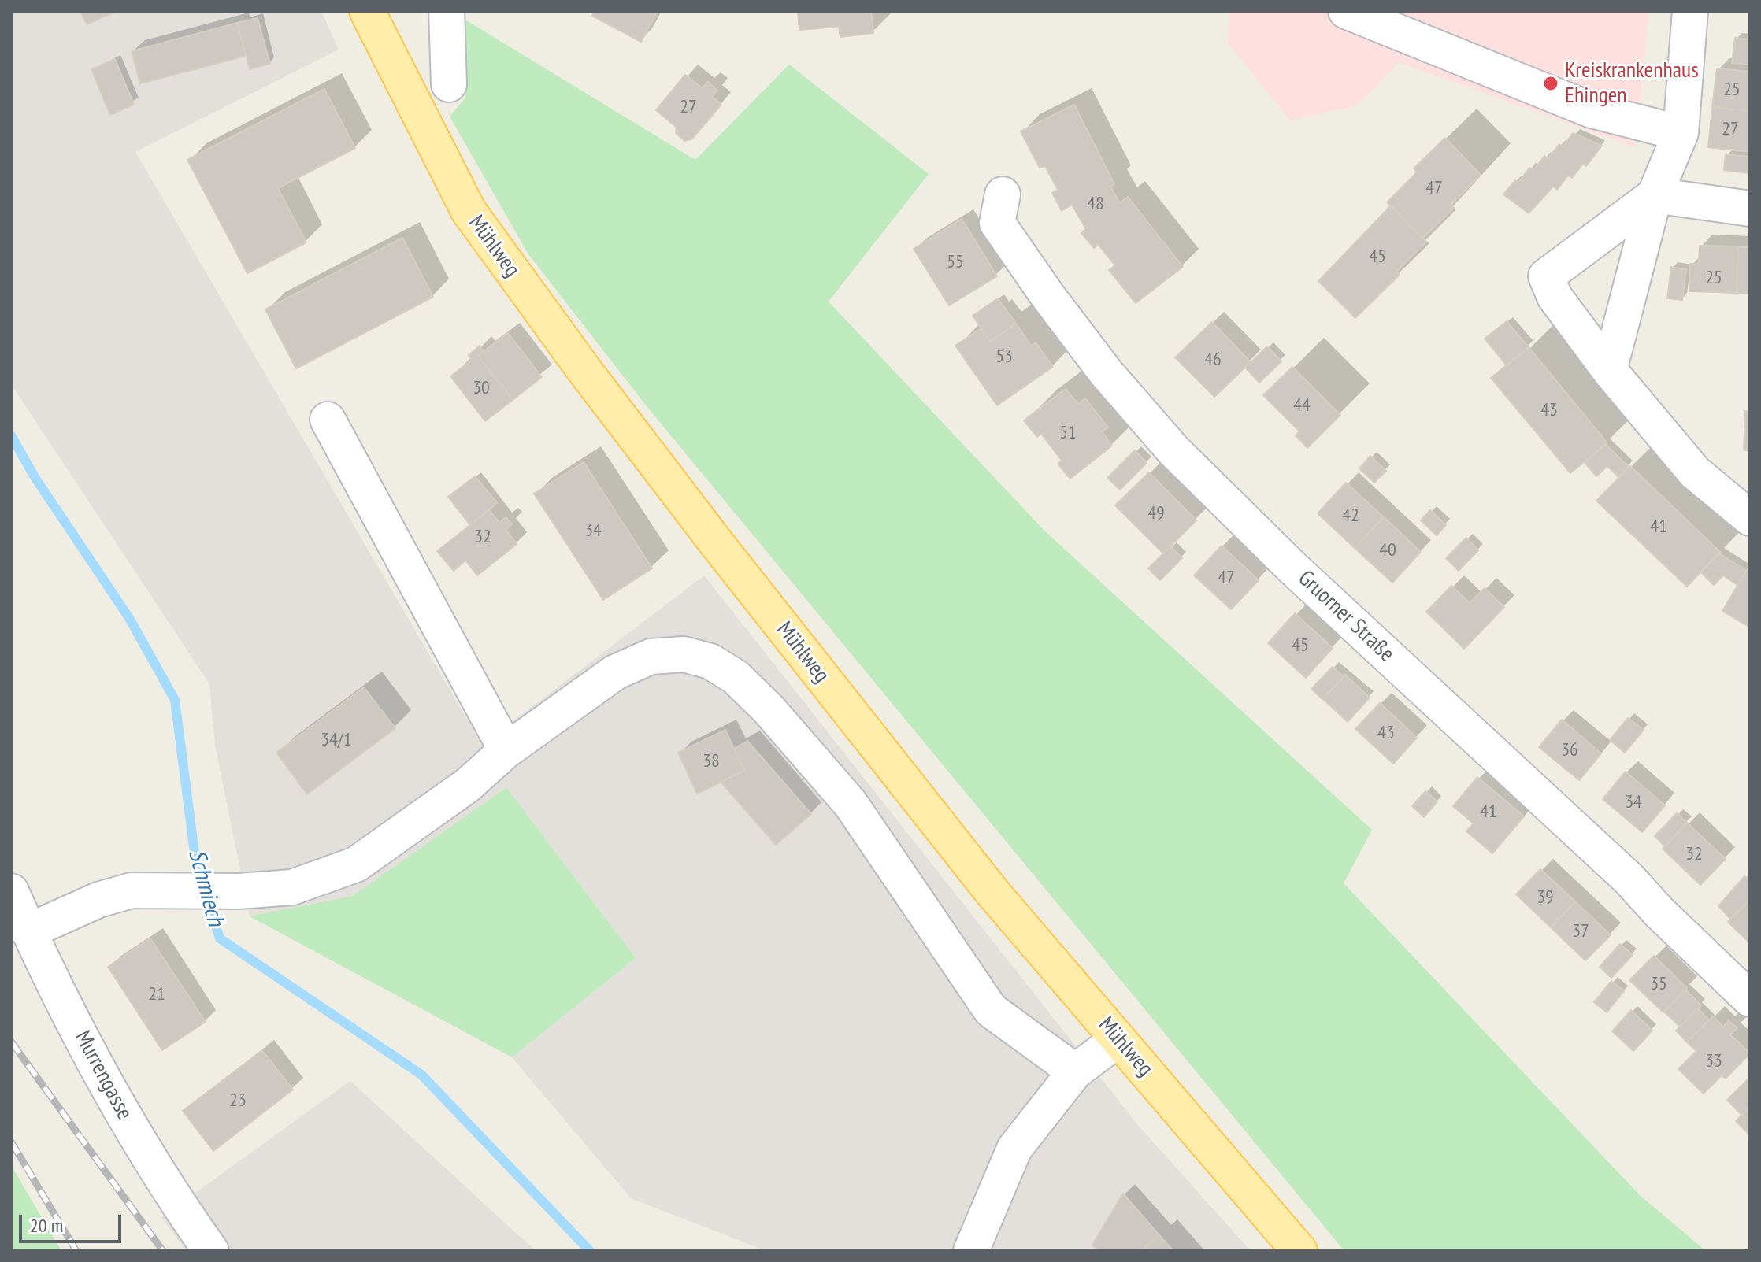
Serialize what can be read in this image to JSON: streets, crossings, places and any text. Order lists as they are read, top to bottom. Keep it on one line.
{"streets":{"main road":["Mühlweg"],"street":["Gruorner Straße","Murrengasse"]},"water":["Schmiech"],"places":["Kreiskrankenhaus Ehingen"],"house_numbers":["25","27","27","47","48","45","55","25","53","46","30","44","43","51","49","42","41","34","32","40","47","45","43","34/1","36","38","34","41","32","39","37","35","21","33","23"],"scale_bar":"20 m"}
